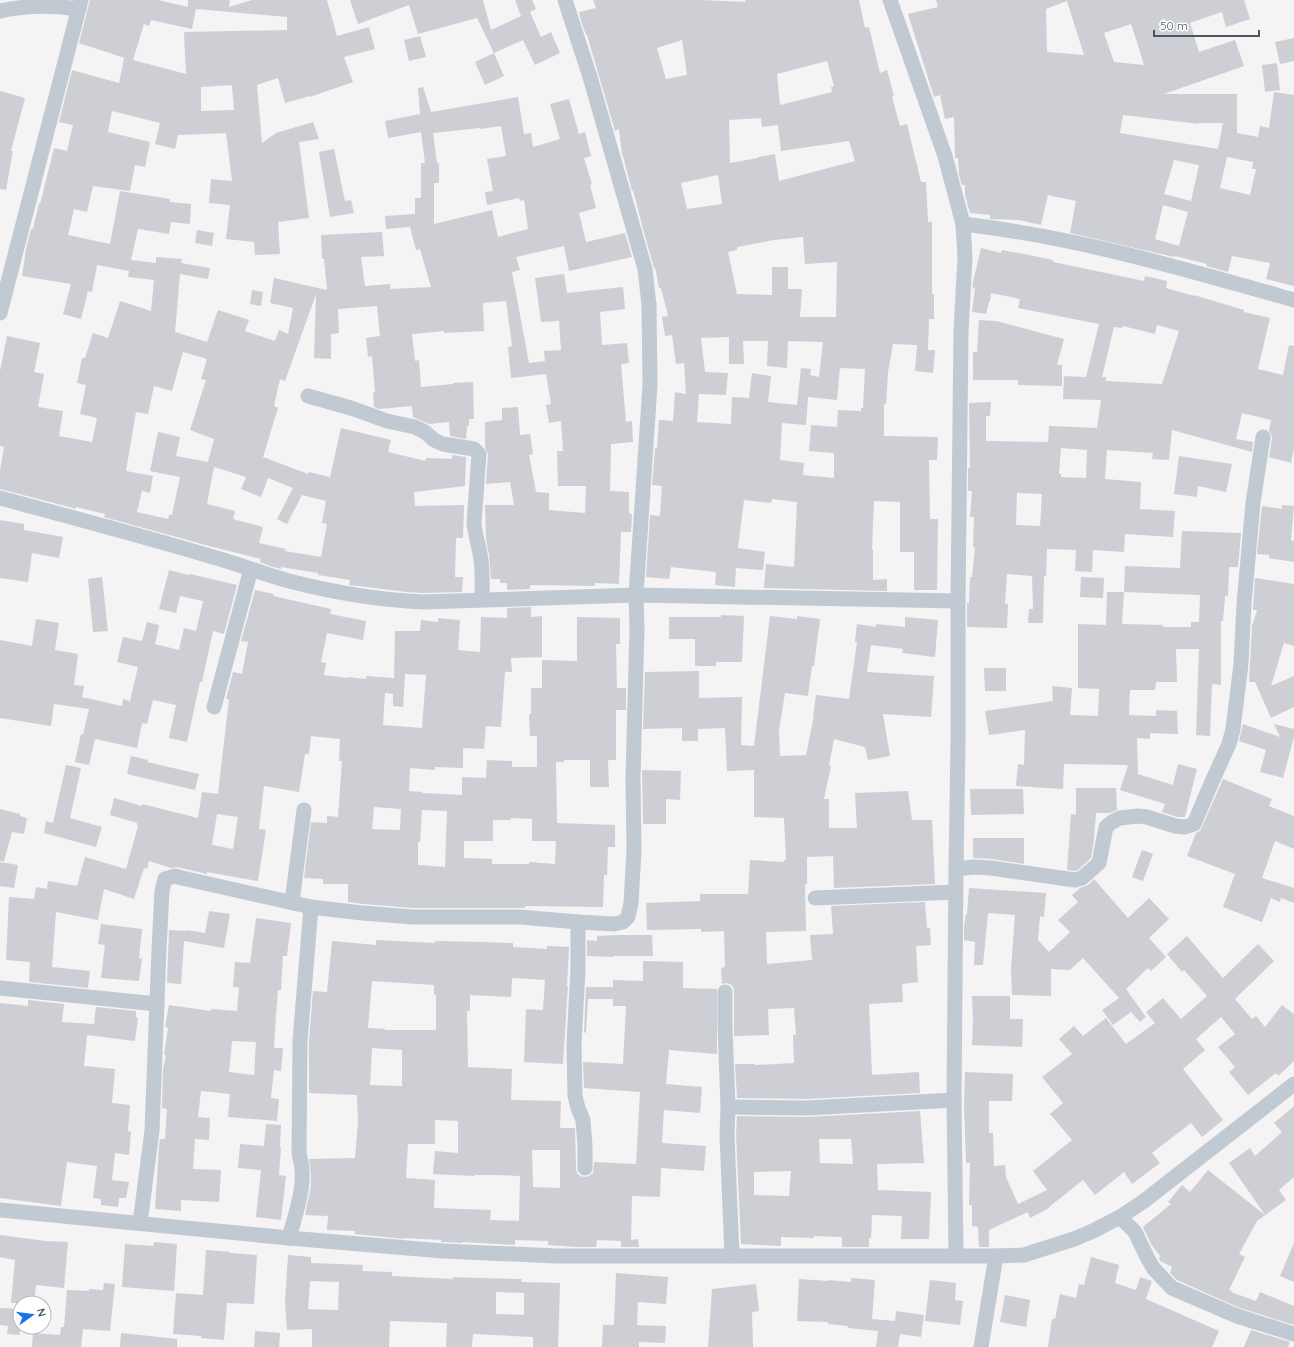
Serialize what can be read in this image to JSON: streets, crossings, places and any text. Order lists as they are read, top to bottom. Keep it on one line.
{"scale_bar":"50 m","north":"right"}
